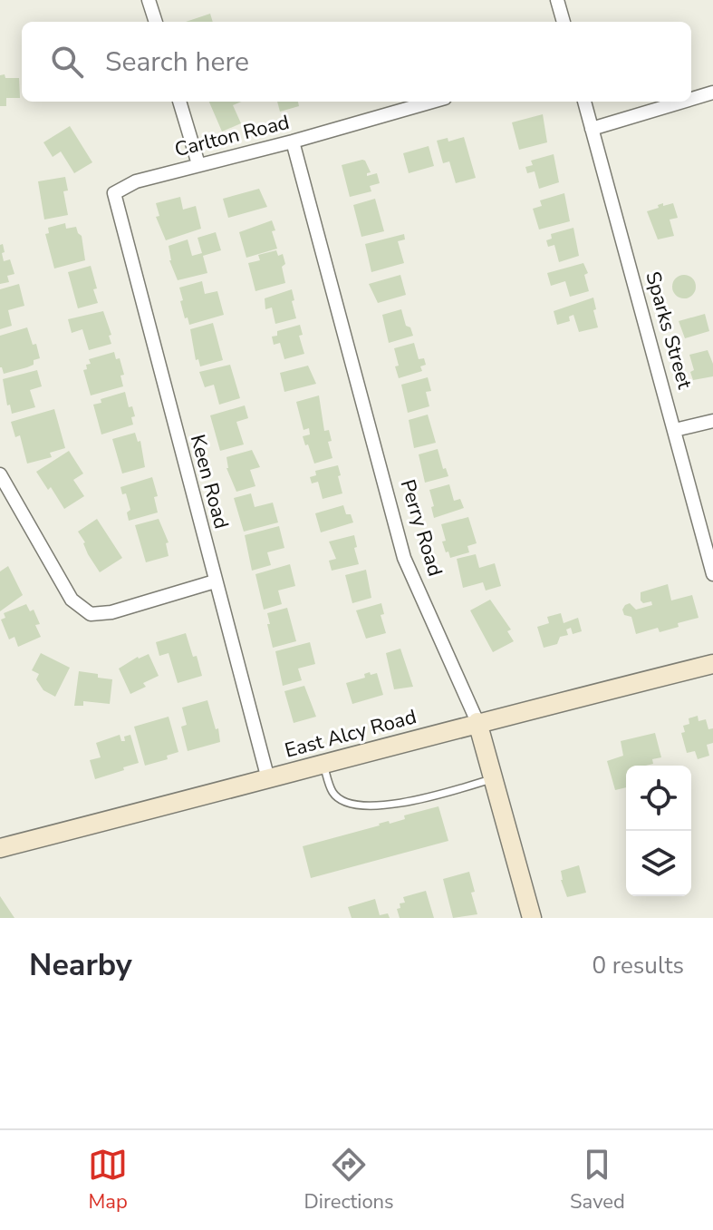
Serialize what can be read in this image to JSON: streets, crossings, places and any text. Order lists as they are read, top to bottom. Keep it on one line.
{"streets":{"street":["Carlton Road","Sparks Street","Keen Road","Perry Road","East Alcy Road"]},"crossings":[["Carlton Road","Keen Road"],["Carlton Road","Perry Road"],["Keen Road","East Alcy Road"],["Perry Road","East Alcy Road"]],"page":{"search":"Search here","heading":["Nearby","0 results"],"nav":["Map","Directions","Saved"]}}
